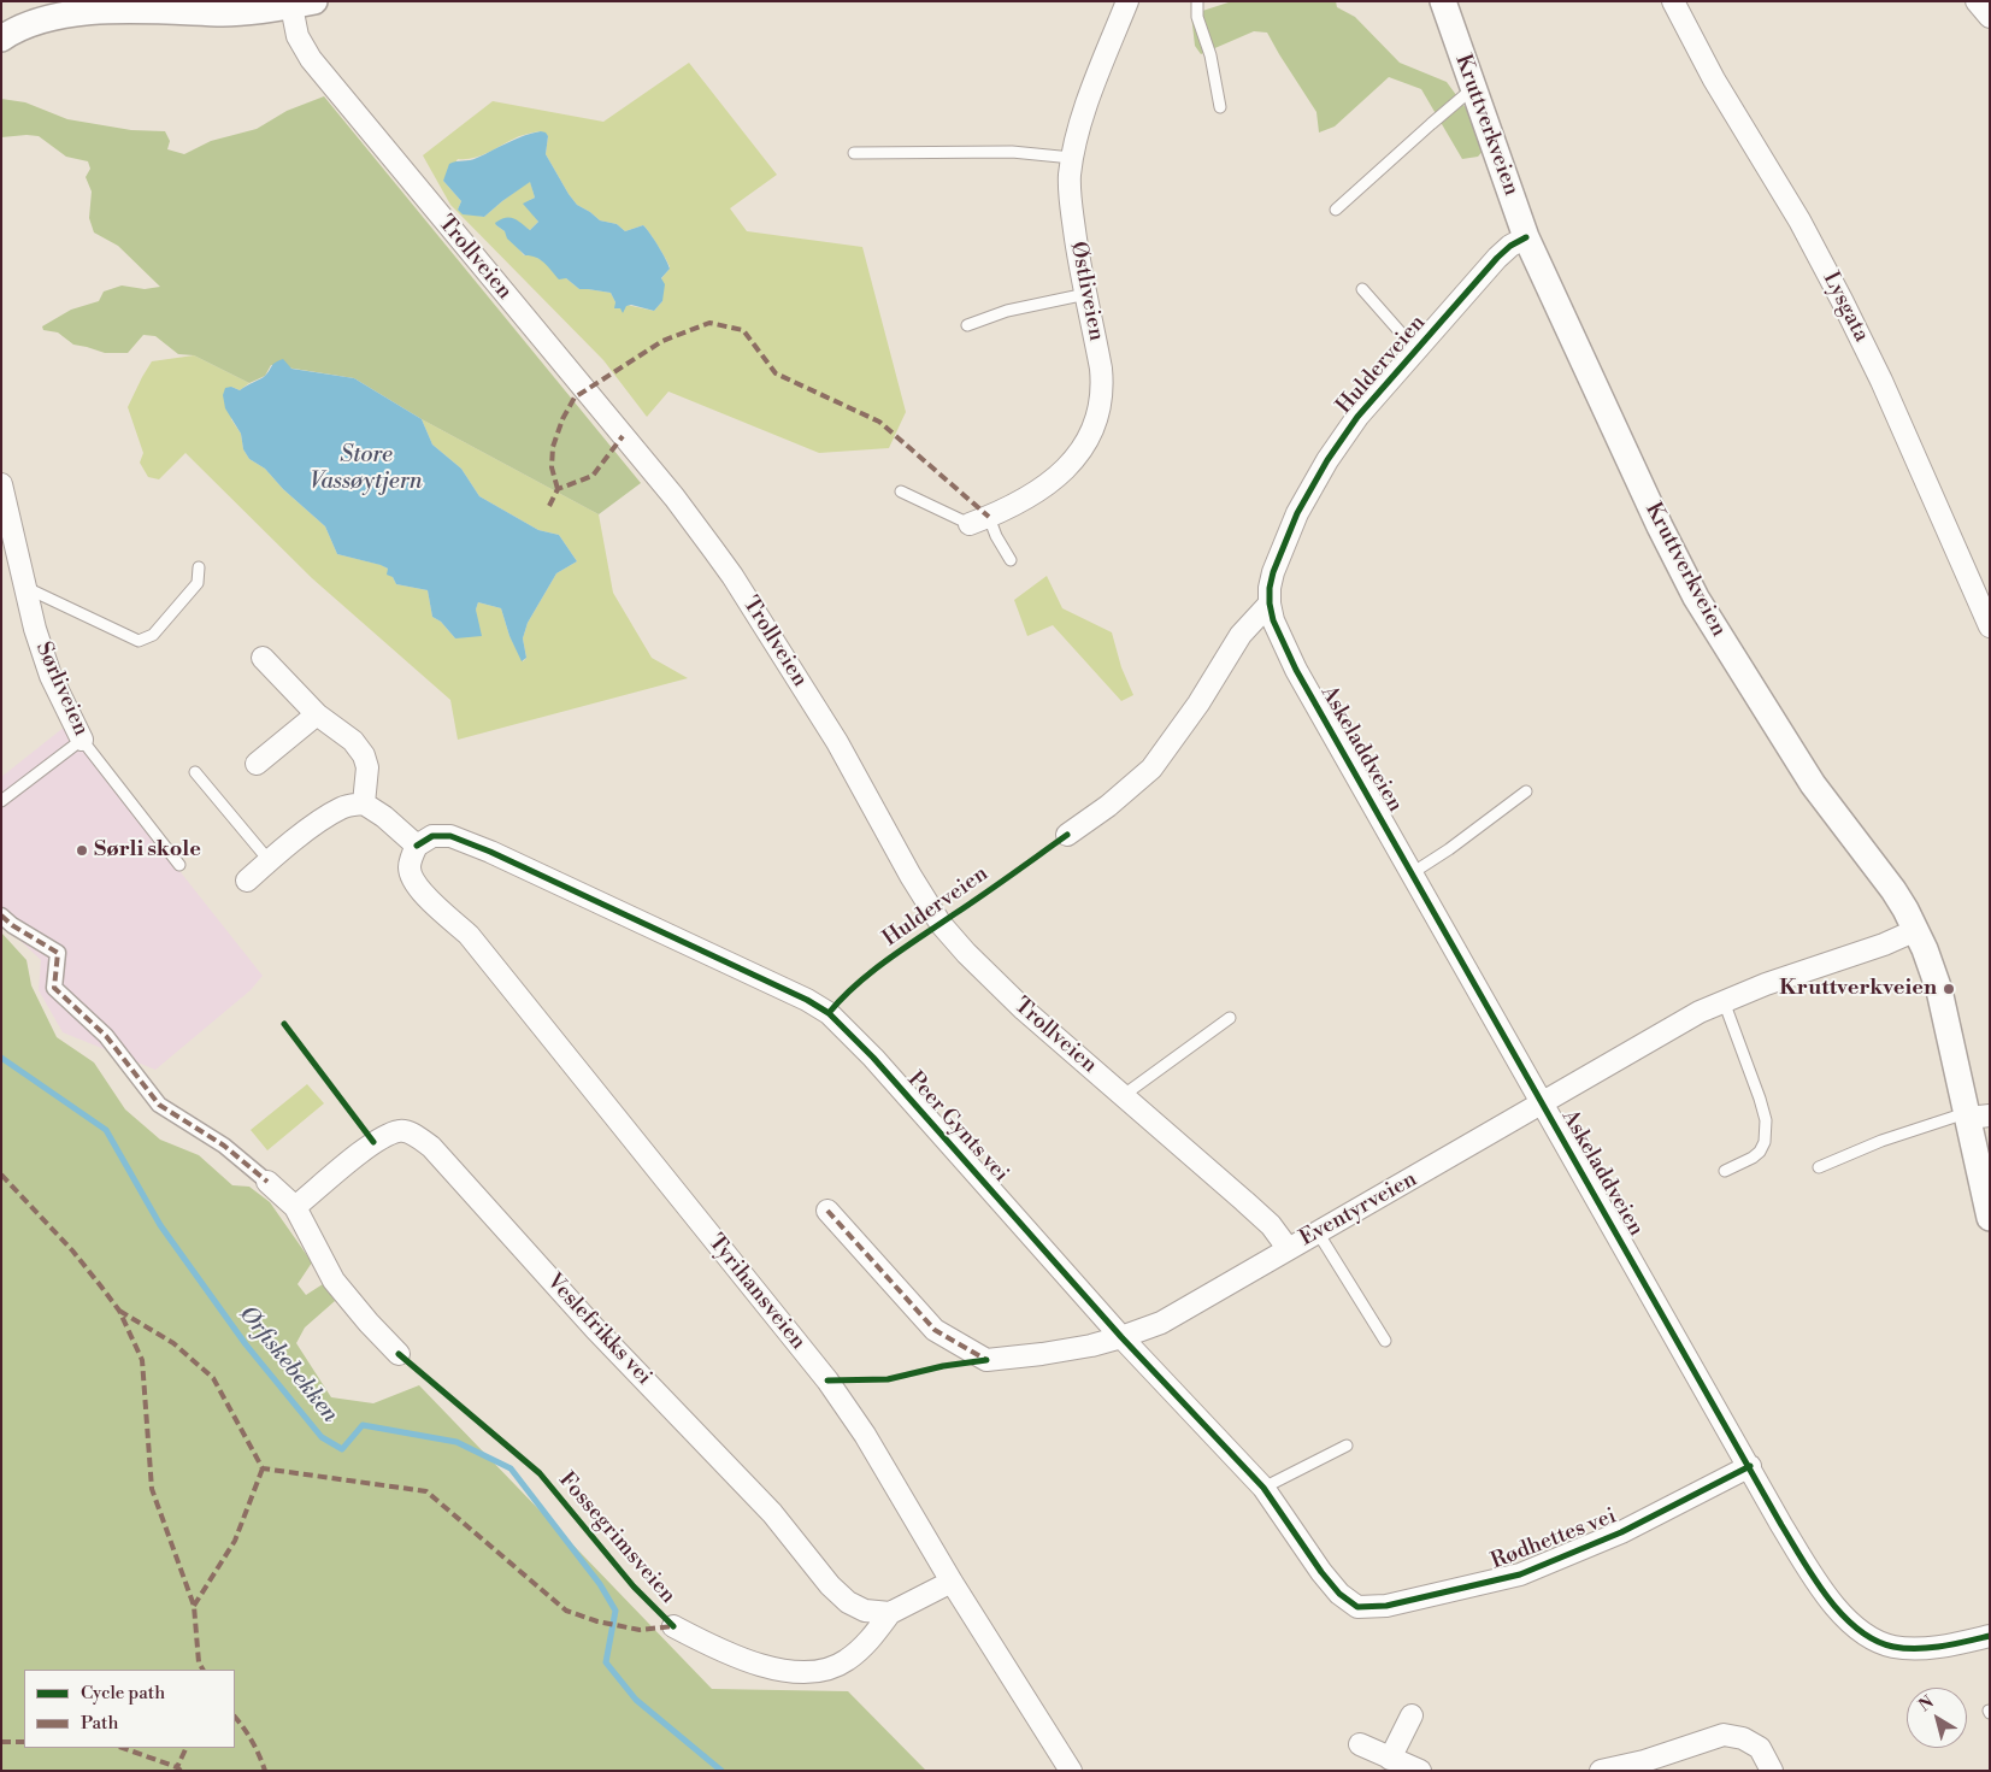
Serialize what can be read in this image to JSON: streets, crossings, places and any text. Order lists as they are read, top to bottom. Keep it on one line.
{"streets":{"street":["Kruttverkveien","Trollveien","Østliveien","Lysgata","Hulderveien","Sørliveien","Askeladdveien","Peer Gynts vei","Eventyrveien","Tyrihansveien","Veslefrikks vei","Rødhettes vei"],"cycle path":["Fossegrimsveien"]},"crossings":[["Kruttverkveien","Hulderveien"],["Kruttverkveien","Eventyrveien"],["Trollveien","Eventyrveien"],["Hulderveien","Askeladdveien"],["Askeladdveien","Eventyrveien"],["Askeladdveien","Rødhettes vei"],["Peer Gynts vei","Eventyrveien"],["Peer Gynts vei","Tyrihansveien"],["Peer Gynts vei","Rødhettes vei"]],"water":["Store Vassøytjern","Ørfiskebekken"],"places":["Sørli skole","Kruttverkveien"],"legend":["Cycle path","Path"],"north":"top left"}
